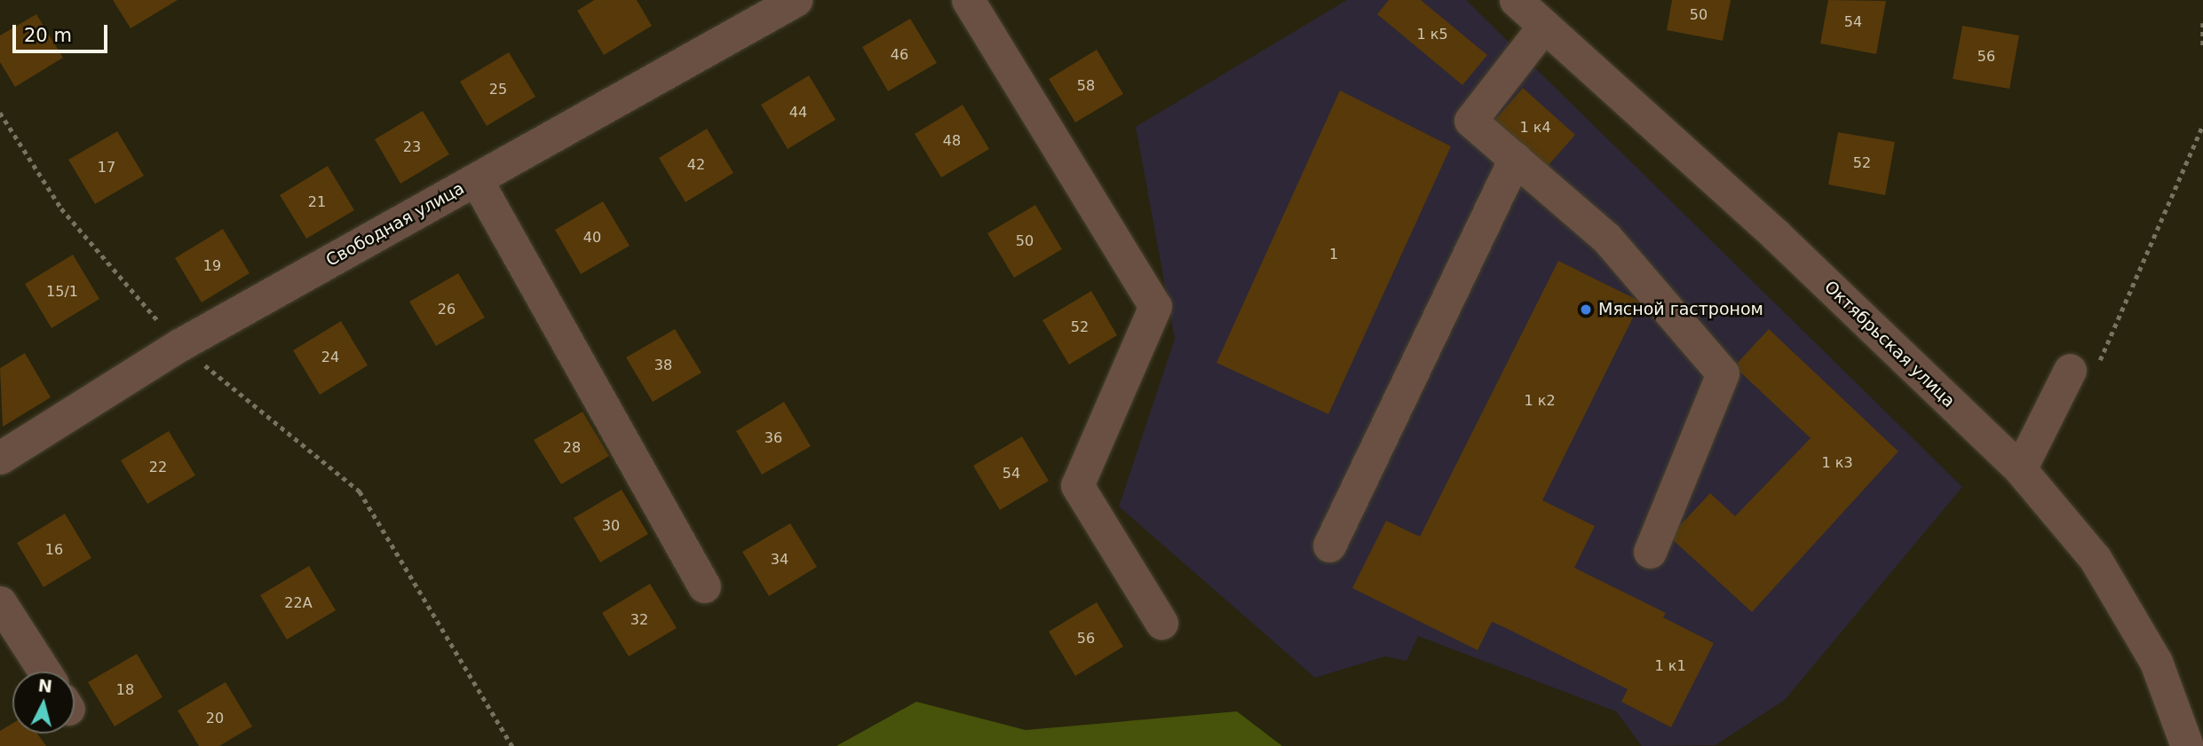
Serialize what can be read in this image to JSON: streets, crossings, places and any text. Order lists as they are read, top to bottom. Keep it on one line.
{"streets":{"street":["Свободная улица","Октябрьская улица"]},"places":["Мясной гастроном"],"house_numbers":["50","54","1 к5","46","56","58","25","44","1 к4","48","23","52","42","17","21","40","50","1","19","15/1","26","52","24","38","1 к2","36","28","1 к3","22","54","30","16","34","22А","32","56","1 к1","18","20"],"scale_bar":"20 m","north":"top"}
